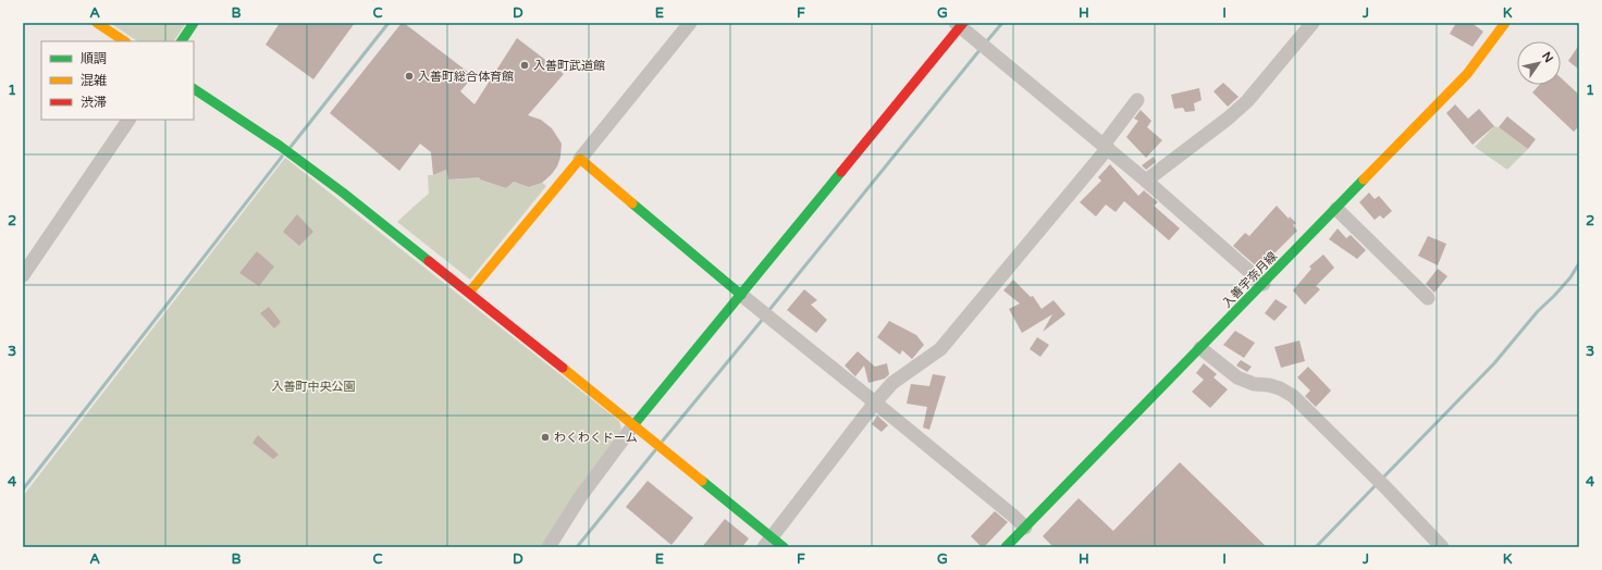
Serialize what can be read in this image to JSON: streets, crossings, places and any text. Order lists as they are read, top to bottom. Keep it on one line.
{"streets":{"street":["入善宇奈月線"]},"parks":["入善町中央公園"],"places":["入善町武道館","入善町総合体育館","わくわくドーム"],"legend":["順調","混雑","渋滞"],"north":"top right","grid":{"columns":["A","B","C","D","E","F","G","H","I","J","K"],"rows":["1","2","3","4"]}}
